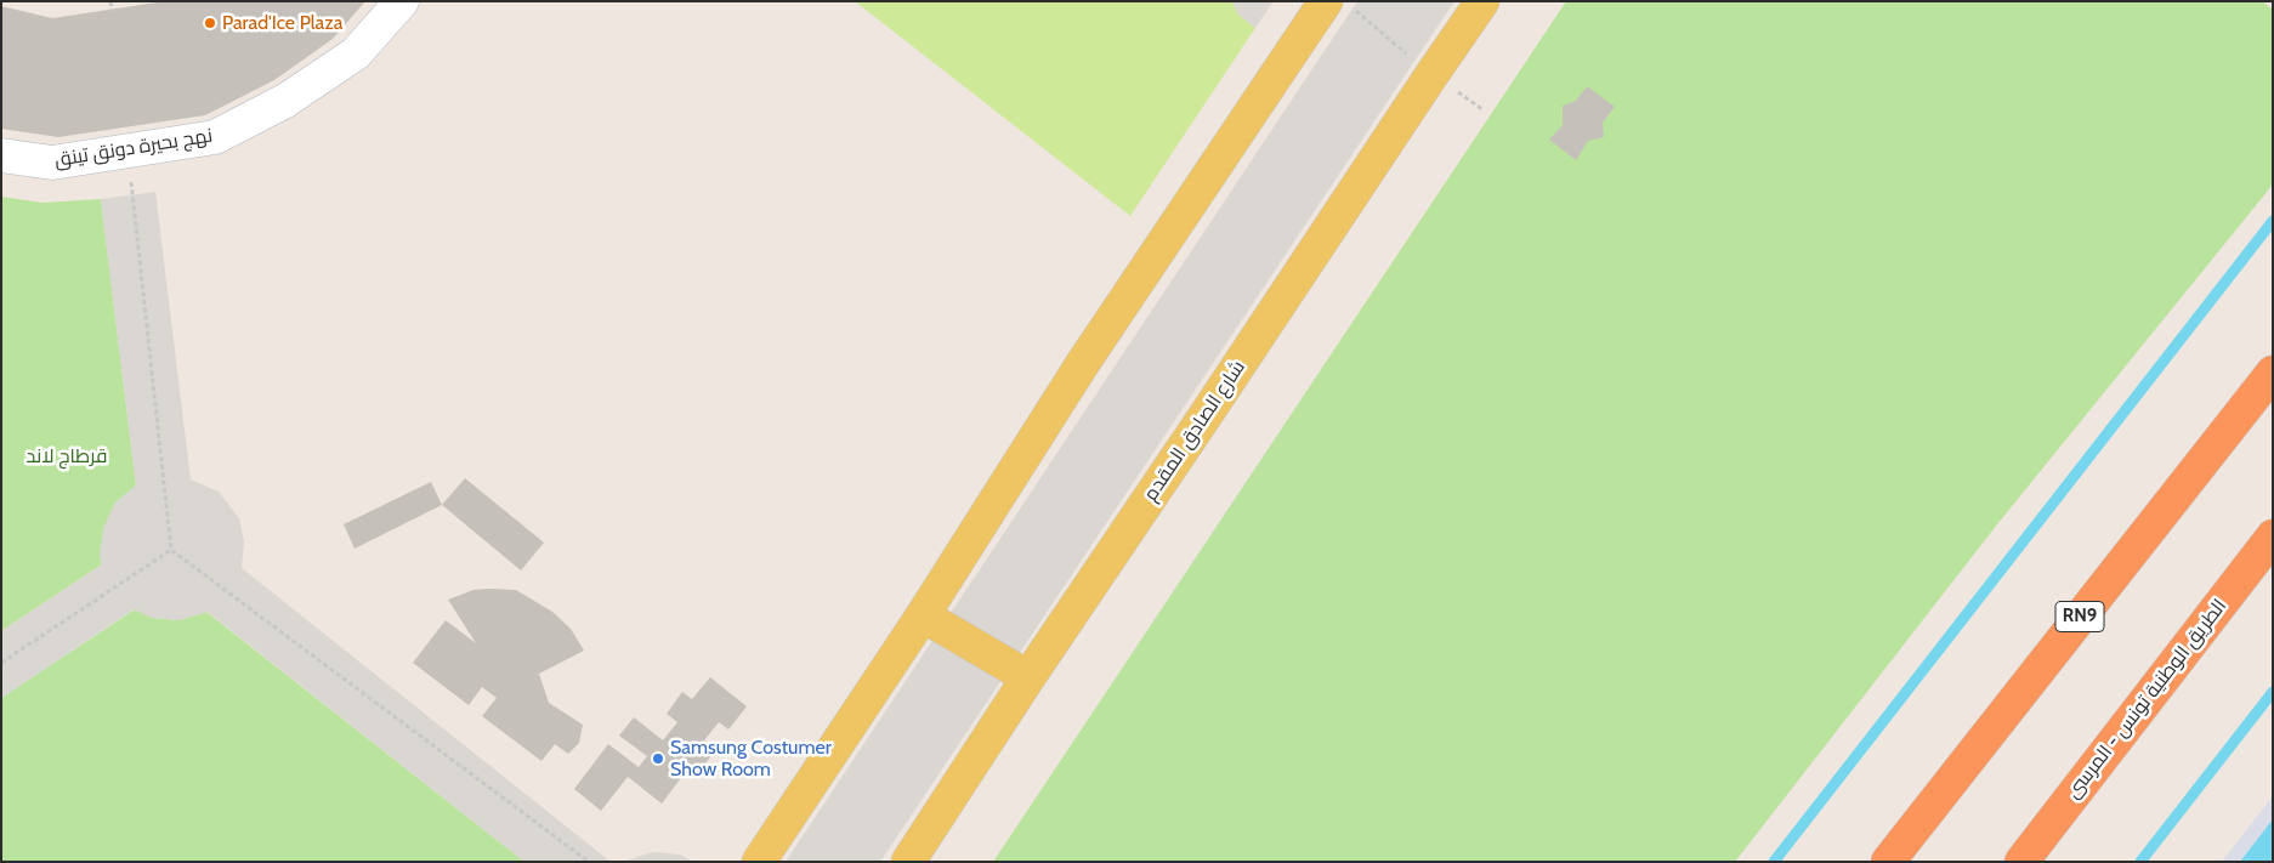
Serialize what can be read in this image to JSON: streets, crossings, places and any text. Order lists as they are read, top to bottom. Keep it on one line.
{"streets":{"highway":["RN9","الطريق الوطنية تونس - المرسى"],"main road":["شارع الصادق المقدم"],"street":["نهج بحيرة دونق تينق"]},"parks":["قرطاج لاند"],"places":["Parad'Ice Plaza","Samsung Costumer Show Room"]}
